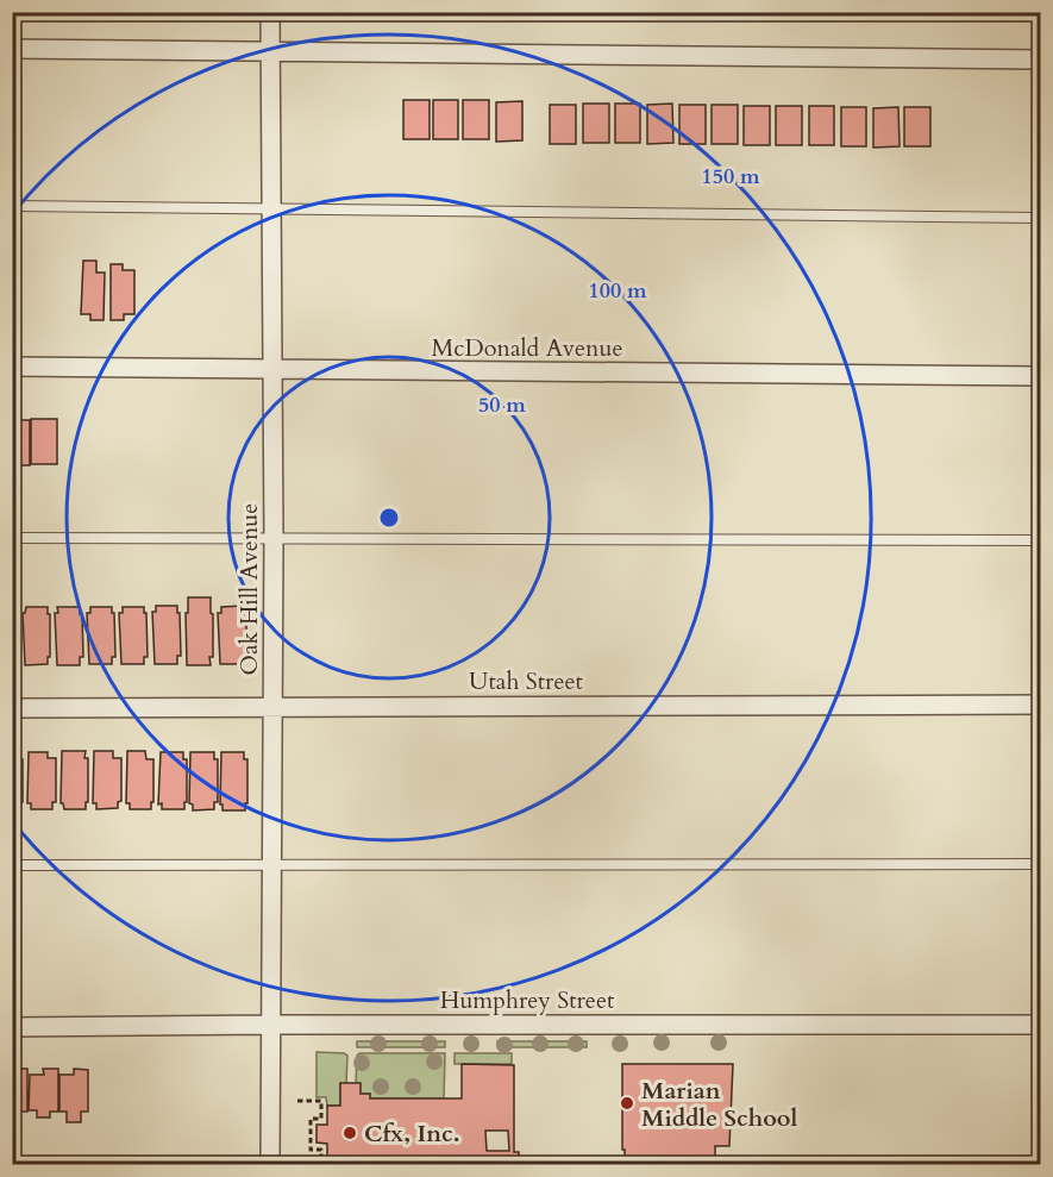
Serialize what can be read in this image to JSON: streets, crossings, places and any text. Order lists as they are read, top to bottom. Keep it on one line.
{"streets":{"street":["McDonald Avenue","Oak Hill Avenue","Utah Street","Humphrey Street"]},"crossings":[["McDonald Avenue","Oak Hill Avenue"],["Oak Hill Avenue","Utah Street"],["Oak Hill Avenue","Humphrey Street"]],"places":["Marian Middle School","Cfx, Inc."],"rings":["150 m","100 m","50 m"]}
